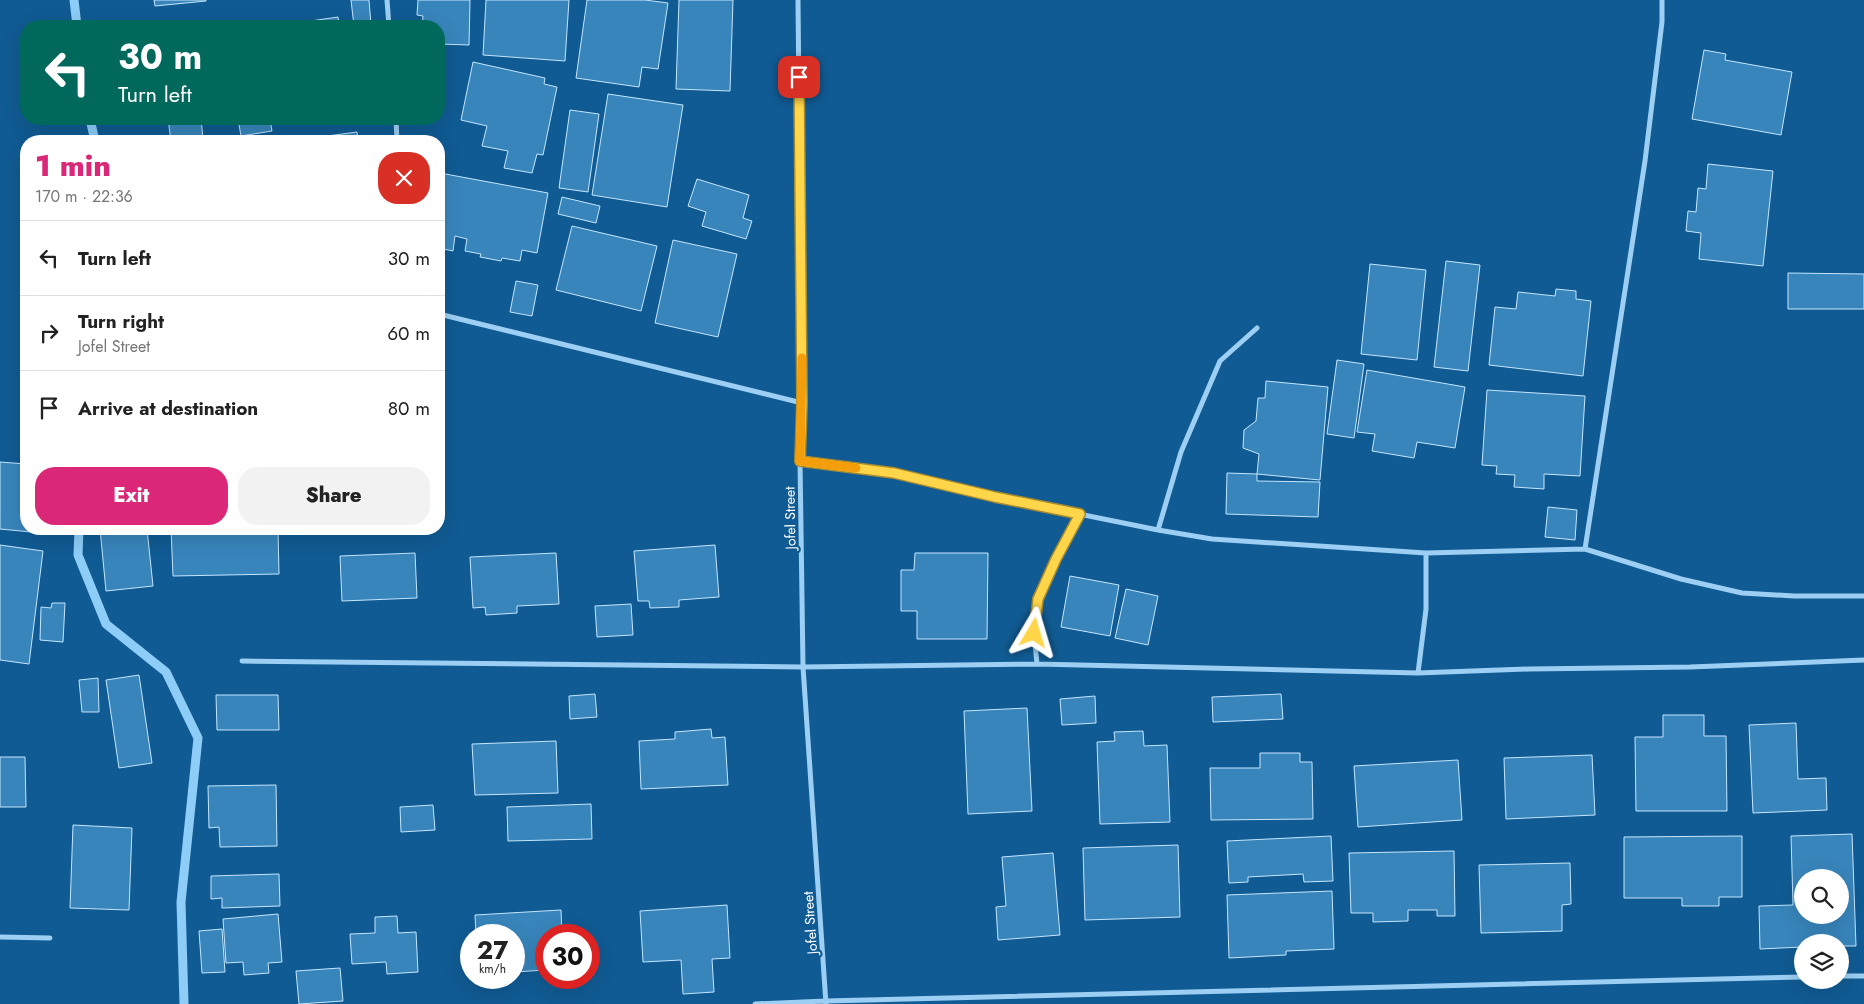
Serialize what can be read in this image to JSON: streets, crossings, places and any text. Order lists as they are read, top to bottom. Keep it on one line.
{"streets":{"street":["Jofel Street"]},"page":{"turn":["30 m","Turn left"],"heading":["1 min","170 m · 22:36"],"list":[{"name":"Turn left","value":"30 m"},{"name":"Turn right","note":"Jofel Street","value":"60 m"},{"name":"Arrive at destination","value":"80 m"}],"buttons":["Exit","Share"],"speed":"27 km/h","limit":"30"}}
